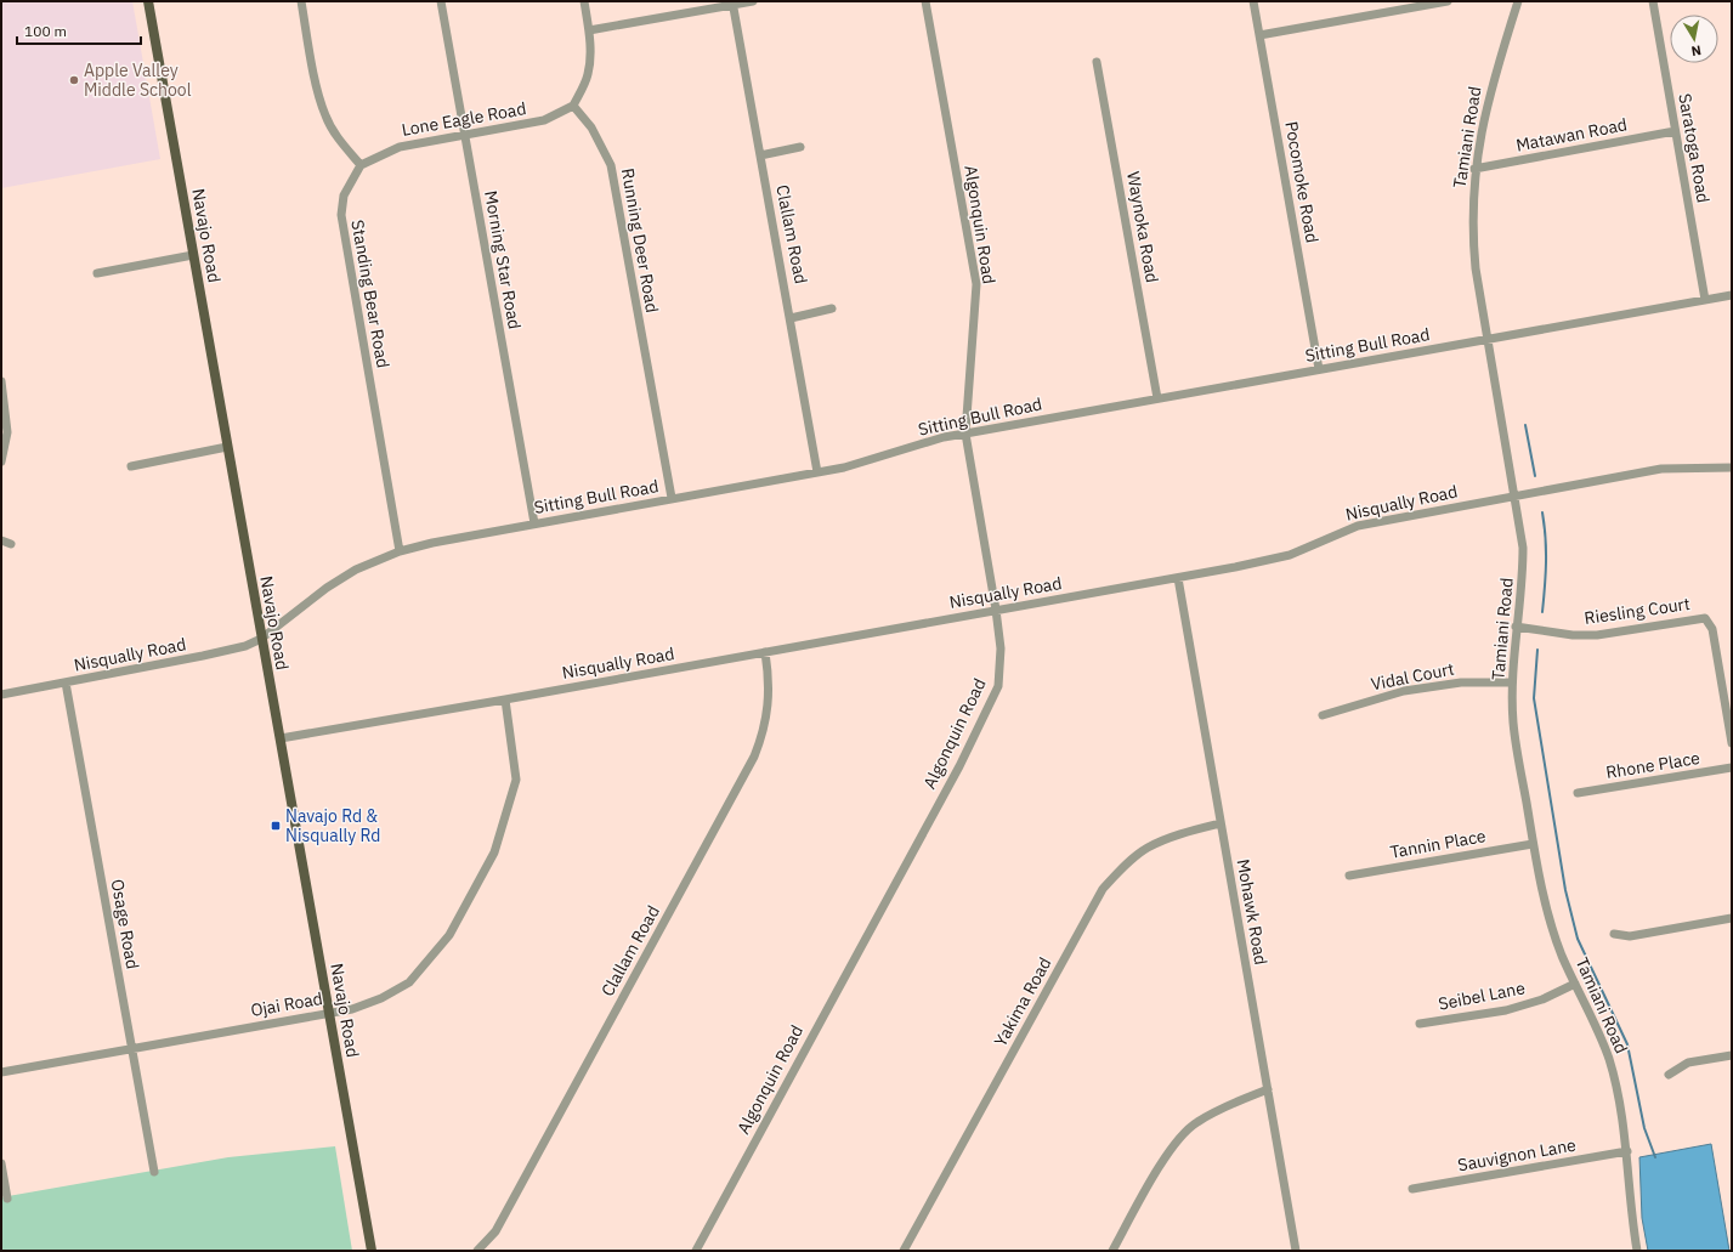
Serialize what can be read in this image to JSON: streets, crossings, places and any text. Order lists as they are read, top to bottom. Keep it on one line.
{"streets":{"main road":["Navajo Road"],"street":["Lone Eagle Road","Matawan Road","Tamiani Road","Saratoga Road","Pocomoke Road","Algonquin Road","Waynoka Road","Clallam Road","Running Deer Road","Morning Star Road","Standing Bear Road","Sitting Bull Road","Nisqually Road","Riesling Court","Vidal Court","Rhone Place","Tannin Place","Mohawk Road","Osage Road","Seibel Lane","Yakima Road","Ojai Road","Sauvignon Lane"]},"crossings":[["Lone Eagle Road","Running Deer Road"],["Lone Eagle Road","Morning Star Road"],["Lone Eagle Road","Standing Bear Road"],["Matawan Road","Tamiani Road"],["Matawan Road","Saratoga Road"],["Tamiani Road","Sitting Bull Road"],["Tamiani Road","Nisqually Road"],["Tamiani Road","Riesling Court"],["Tamiani Road","Vidal Court"],["Tamiani Road","Tannin Place"],["Tamiani Road","Seibel Lane"],["Tamiani Road","Sauvignon Lane"],["Saratoga Road","Sitting Bull Road"],["Pocomoke Road","Sitting Bull Road"],["Algonquin Road","Sitting Bull Road"],["Algonquin Road","Nisqually Road"],["Waynoka Road","Sitting Bull Road"],["Clallam Road","Sitting Bull Road"],["Clallam Road","Nisqually Road"],["Navajo Road","Sitting Bull Road"],["Navajo Road","Nisqually Road"],["Navajo Road","Ojai Road"],["Running Deer Road","Sitting Bull Road"],["Morning Star Road","Sitting Bull Road"],["Standing Bear Road","Sitting Bull Road"],["Sitting Bull Road","Nisqually Road"],["Nisqually Road","Mohawk Road"],["Nisqually Road","Osage Road"],["Nisqually Road","Ojai Road"],["Mohawk Road","Yakima Road"],["Osage Road","Ojai Road"]],"places":{"other":["Apple Valley Middle School"],"transit":["Navajo Rd & Nisqually Rd"]},"scale_bar":"100 m","north":"bottom"}
